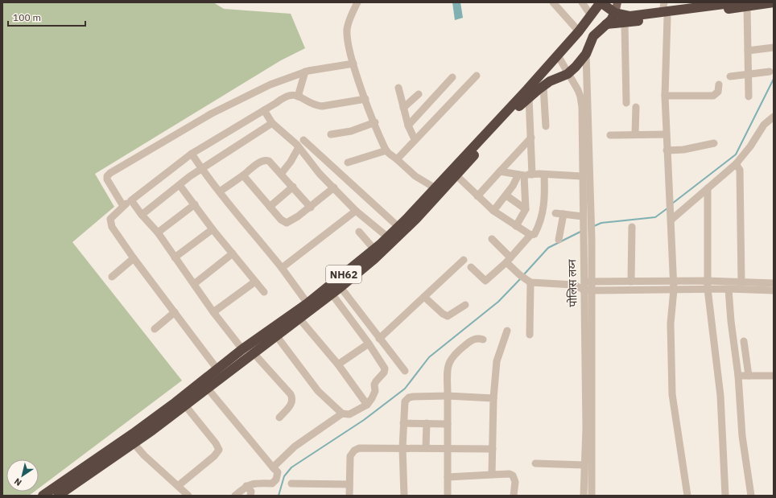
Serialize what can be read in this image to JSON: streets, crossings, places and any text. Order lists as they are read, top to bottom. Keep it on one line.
{"streets":{"highway":["NH62"],"street":["पोलिस लय्न"]},"crossings":[["NH62","पोलिस लय्न"]],"scale_bar":"100 m","north":"bottom left"}
